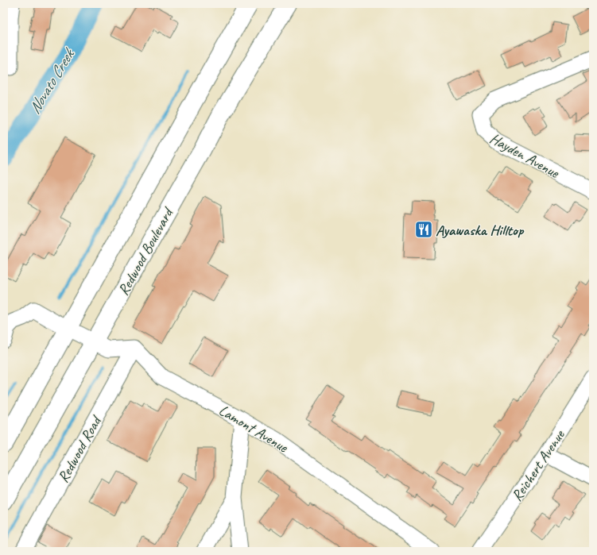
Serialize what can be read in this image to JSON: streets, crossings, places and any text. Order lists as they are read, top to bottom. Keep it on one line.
{"streets":{"main road":["Redwood Boulevard"],"street":["Hayden Avenue","Lamont Avenue","Redwood Road","Reichert Avenue"]},"crossings":[["Lamont Avenue","Redwood Road"]],"water":["Novato Creek"],"places":{"restaurant":["Ayawaska Hilltop"]}}
